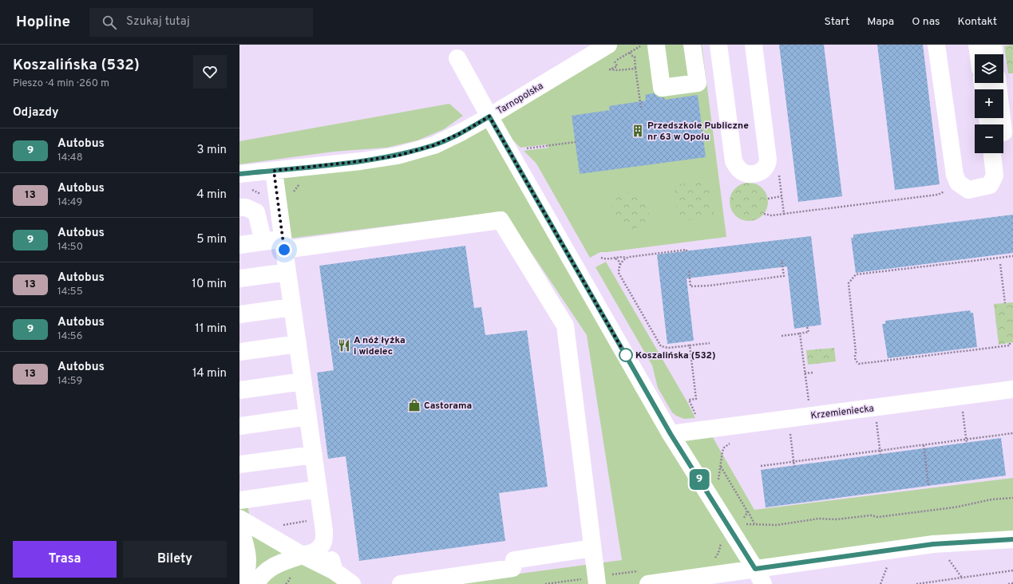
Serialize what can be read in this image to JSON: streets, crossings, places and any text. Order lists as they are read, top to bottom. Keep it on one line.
{"streets":{"street":["Tarnopolska","Krzemieniecka"]},"places":{"building":["Przedszkole Publiczne nr 63 w Opolu"],"restaurant":["A nóż łyżka i widelec"],"other":["Koszalińska (532)"],"shop":["Castorama"]},"lines":["bus line 9"],"page":{"header":"Hopline","search":"Szukaj tutaj","nav":["Start","Mapa","O nas","Kontakt"],"heading":[["Koszalińska (532)","Pieszo · 4 min · 260 m"],"Odjazdy"],"on_map":"9","map_buttons":["+","−"],"list":[{"mark":"9","name":"Autobus","note":"14:48","value":"3 min"},{"mark":"13","name":"Autobus","note":"14:49","value":"4 min"},{"mark":"9","name":"Autobus","note":"14:50","value":"5 min"},{"mark":"13","name":"Autobus","note":"14:55","value":"10 min"},{"mark":"9","name":"Autobus","note":"14:56","value":"11 min"},{"mark":"13","name":"Autobus","note":"14:59","value":"14 min"}],"buttons":["Trasa","Bilety"]}}
